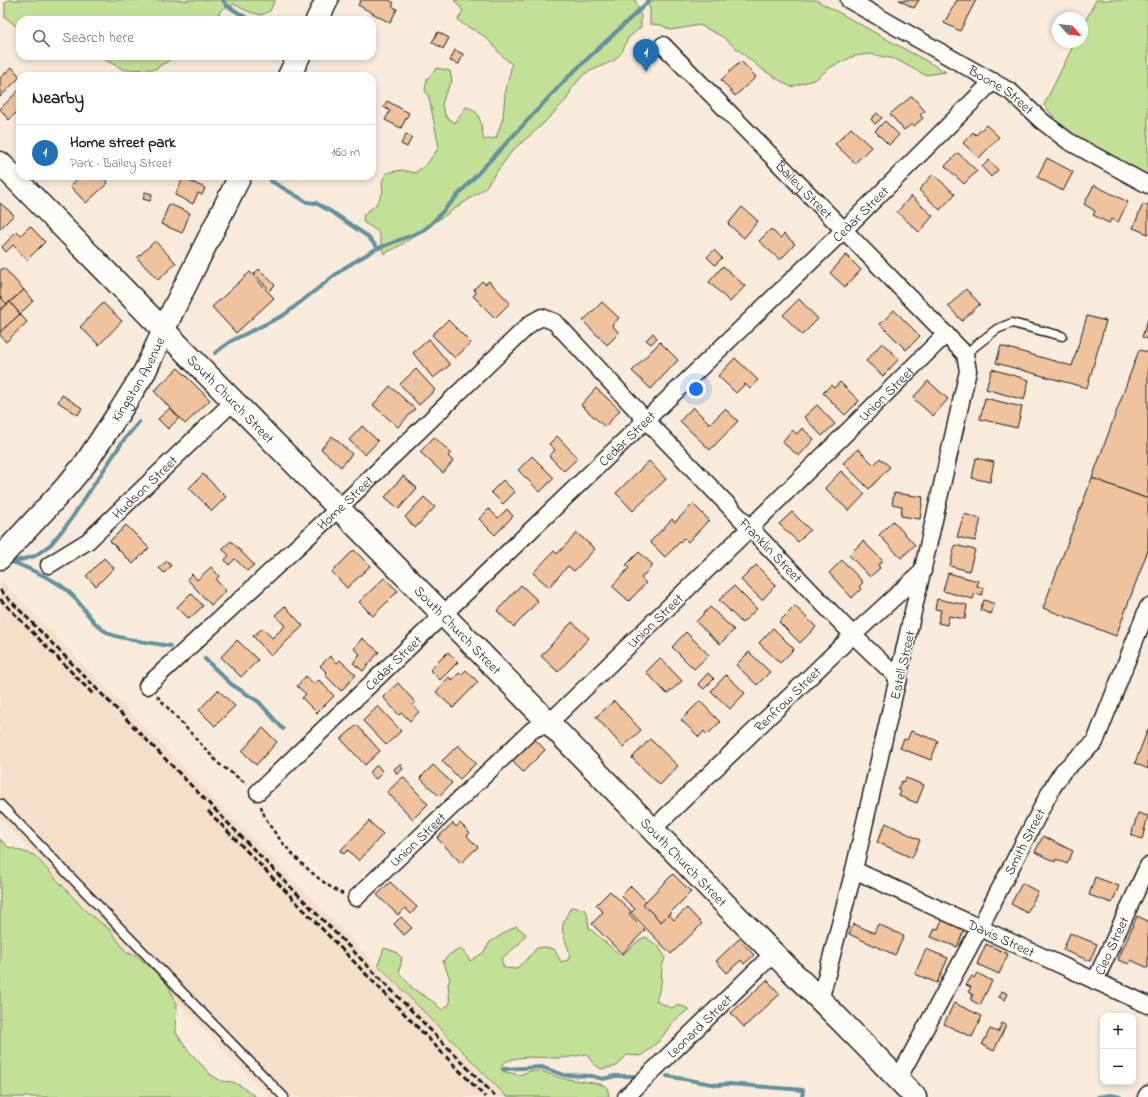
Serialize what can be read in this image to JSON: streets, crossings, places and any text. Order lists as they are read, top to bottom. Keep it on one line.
{"streets":{"main road":["Kingston Avenue","South Church Street"],"street":["Boone Street","Bailey Street","Cedar Street","Union Street","Hudson Street","Home Street","Franklin Street","Estell Street","Renfrow Street","Smith Street","Davis Street","Cleo Street","Leonard Street"]},"crossings":[["Boone Street","Cedar Street"],["Bailey Street","Cedar Street"],["Bailey Street","Union Street"],["Cedar Street","South Church Street"],["Cedar Street","Franklin Street"],["Kingston Avenue","South Church Street"],["Union Street","South Church Street"],["Union Street","Franklin Street"],["South Church Street","Hudson Street"],["South Church Street","Home Street"],["South Church Street","Estell Street"],["South Church Street","Renfrow Street"],["South Church Street","Smith Street"],["South Church Street","Leonard Street"],["Home Street","Franklin Street"],["Franklin Street","Estell Street"],["Franklin Street","Renfrow Street"],["Estell Street","Renfrow Street"],["Estell Street","Davis Street"],["Smith Street","Davis Street"],["Davis Street","Cleo Street"]],"north":"bottom right","page":{"search":"Search here","pins":"1","heading":"Nearby","list":[{"mark":"1","name":"Home street park","note":"Park · Bailey Street","value":"160 m"}],"map_buttons":["+","−"]}}
